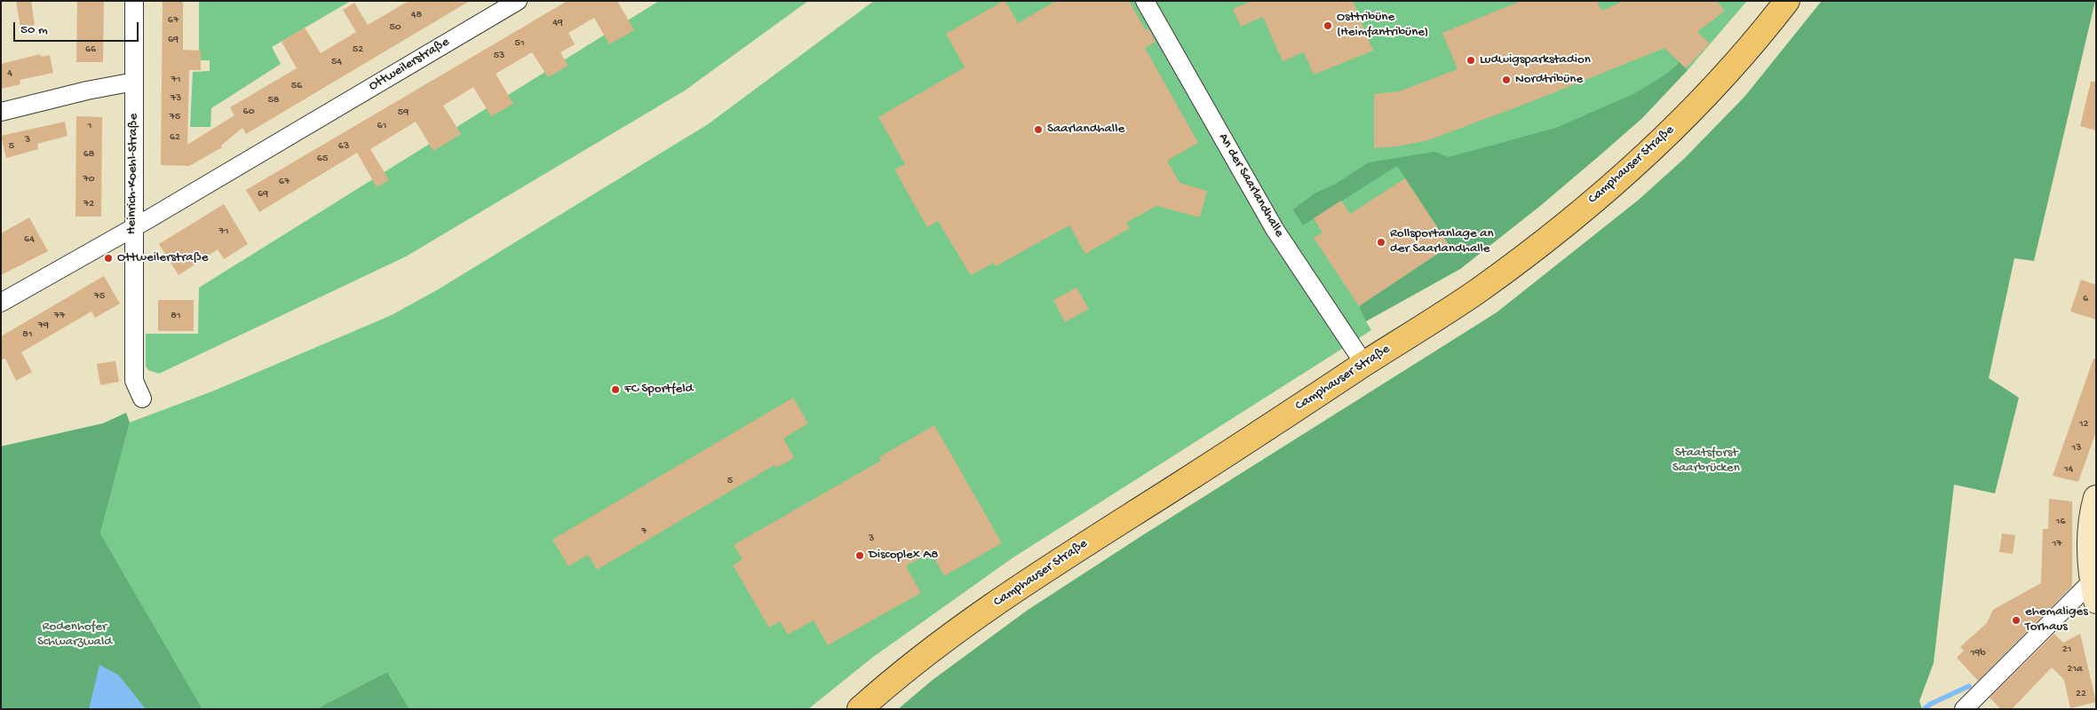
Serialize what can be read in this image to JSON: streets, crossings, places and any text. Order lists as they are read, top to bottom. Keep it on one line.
{"streets":{"main road":["Camphauser Straße"],"street":["Ottweilerstraße","Heinrich-Koehl-Straße","An der Saarlandhalle"]},"crossings":[["Ottweilerstraße","Heinrich-Koehl-Straße"],["Camphauser Straße","An der Saarlandhalle"]],"parks":["Staatsforst Saarbrücken","Rodenhofer Schwarzwald"],"places":["Osttribüne (Heimfantribüne)","Ludwigsparkstadion","Nordtribüne","Saarlandhalle","Rollsportanlage an der Saarlandhalle","Ottweilerstraße","FC Sportfeld","Discoplex A8","ehemaliges Torhaus"],"house_numbers":["48","67","49","50","69","51","66","52","53","54","4","71","56","73","58","60","59","75","1","61","62","3","5","63","68","65","70","67","69","72","71","64","75","6","77","81","79","81","12","13","14","5","16","7","3","17","21","19b","21a","22"],"scale_bar":"50 m"}
